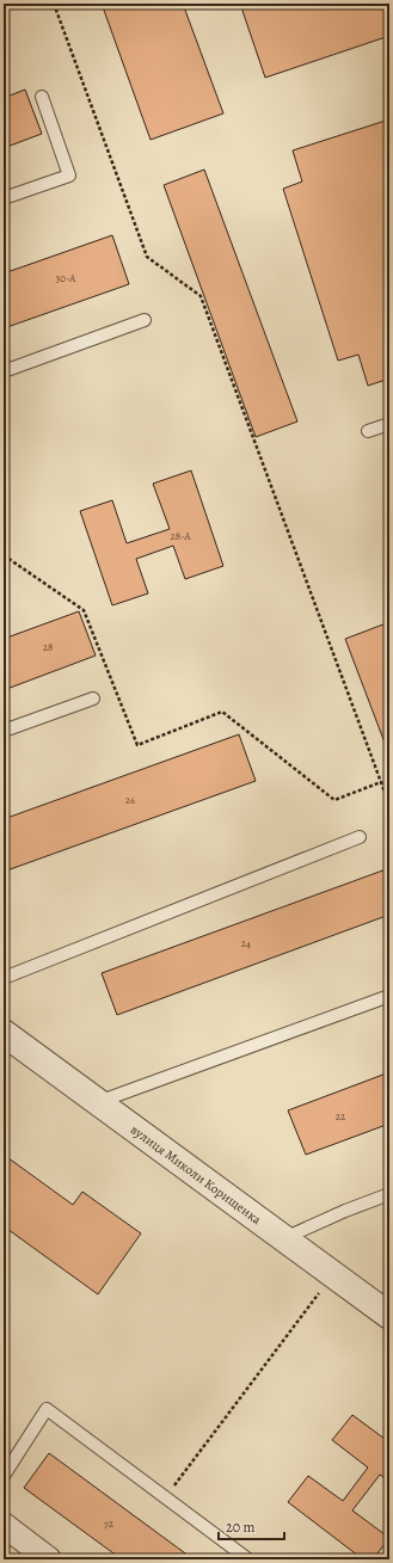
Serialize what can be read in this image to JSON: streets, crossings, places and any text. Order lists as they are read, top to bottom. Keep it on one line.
{"streets":{"street":["вулиця Миколи Корищенка"]},"house_numbers":["30-А","28-А","28","26","24","22","72"],"scale_bar":"20 m"}
